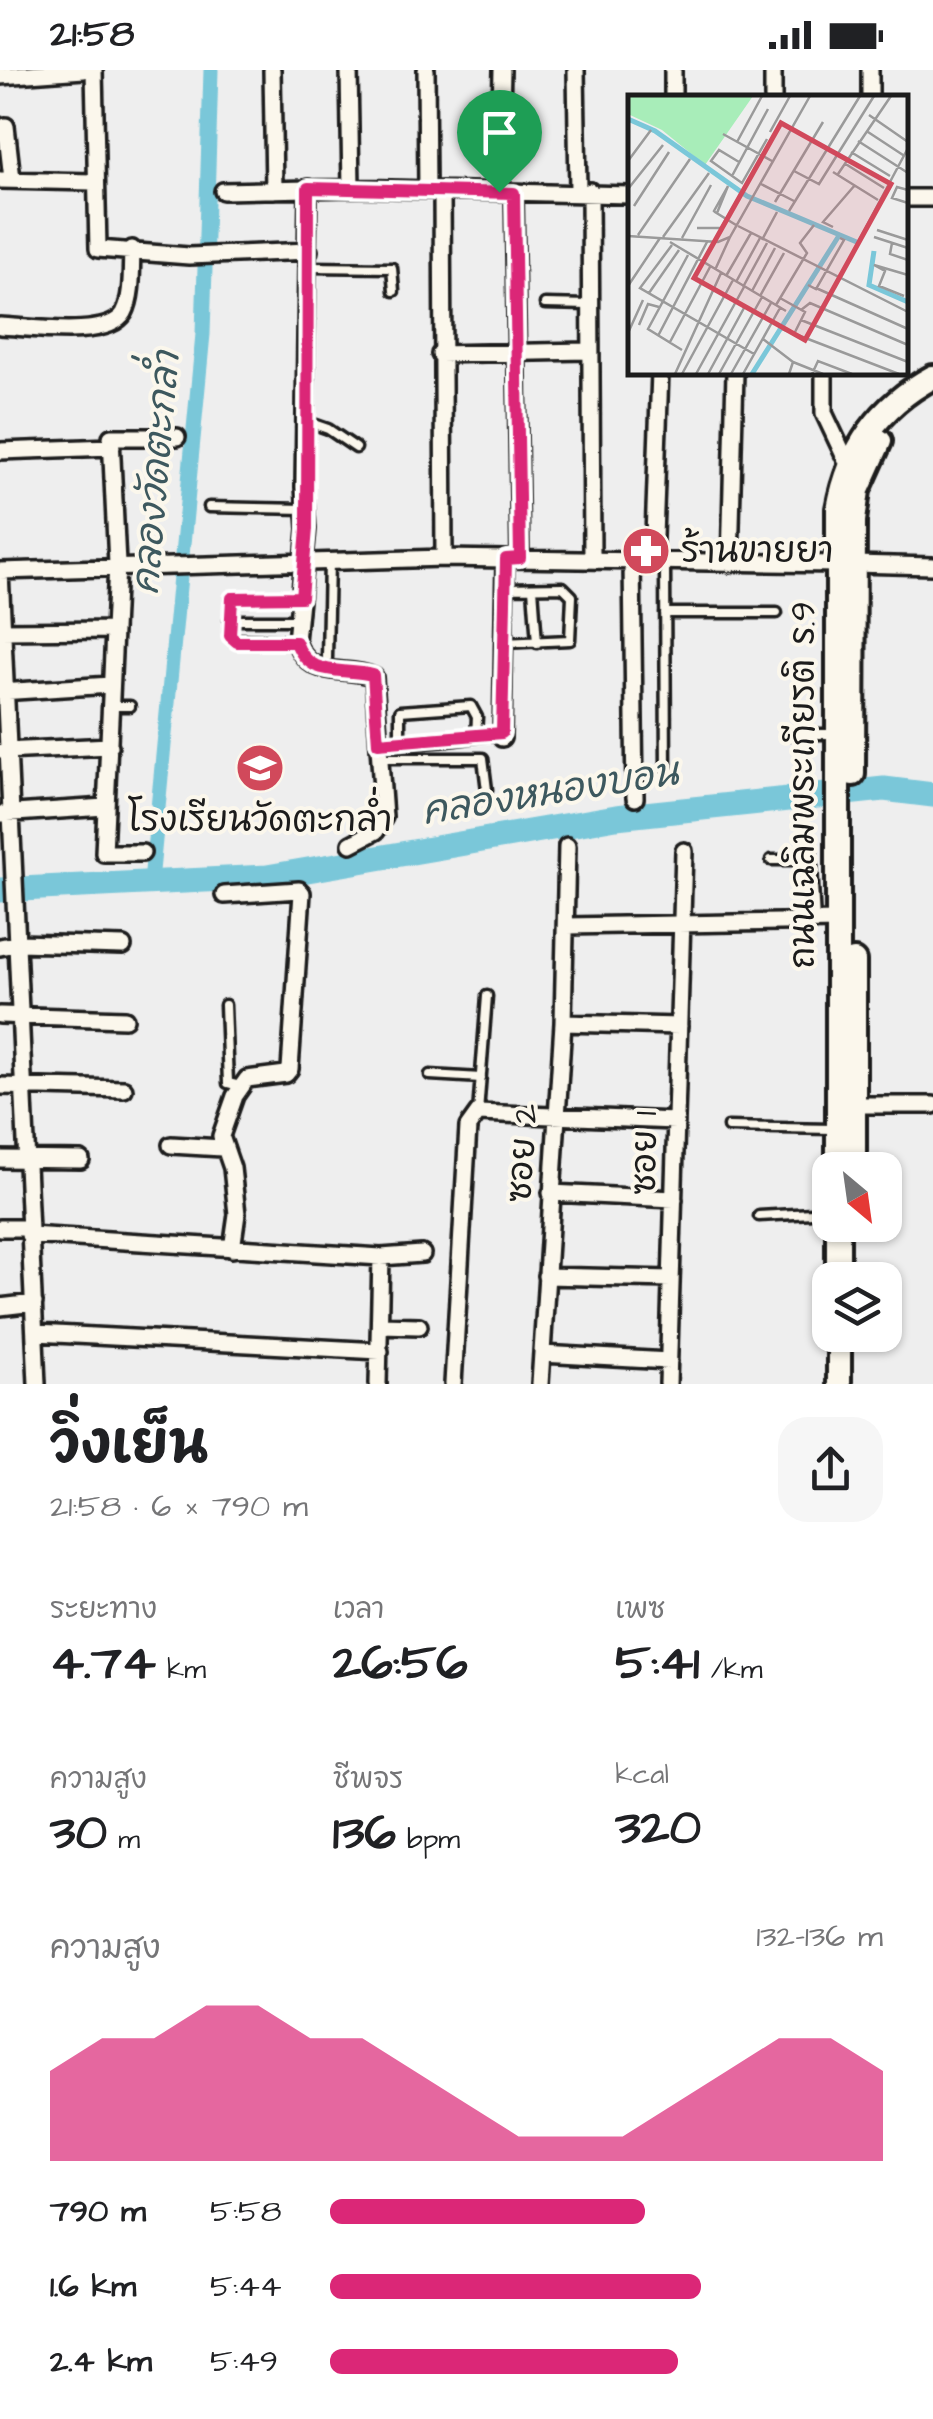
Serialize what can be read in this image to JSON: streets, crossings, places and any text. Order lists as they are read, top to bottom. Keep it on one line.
{"streets":{"main road":["ถนนเฉลิมพระเกียรติ ร.9"],"street":["ซอย 2","ซอย 1"]},"water":["คลองวัดตะกล่ำ","คลองหนองบอน"],"places":{"pharmacy":["ร้านขายยา"],"school or university":["โรงเรียนวัดตะกล่ำ"]},"north":"bottom right","page":{"status":"21:58","heading":["วิ่งเย็น","21:58 · 6 × 790 m"],"stats":[["ระยะทาง","4.74 km"],["เวลา","26:56"],["เพซ","5:41 /km"],["ความสูง","30 m"],["ชีพจร","136 bpm"],["kcal","320"]],"chart":["ความสูง","132–136 m"],"list":[{"name":"790 m","note":"5:58"},{"name":"1.6 km","note":"5:44"},{"name":"2.4 km","note":"5:49"}]}}
